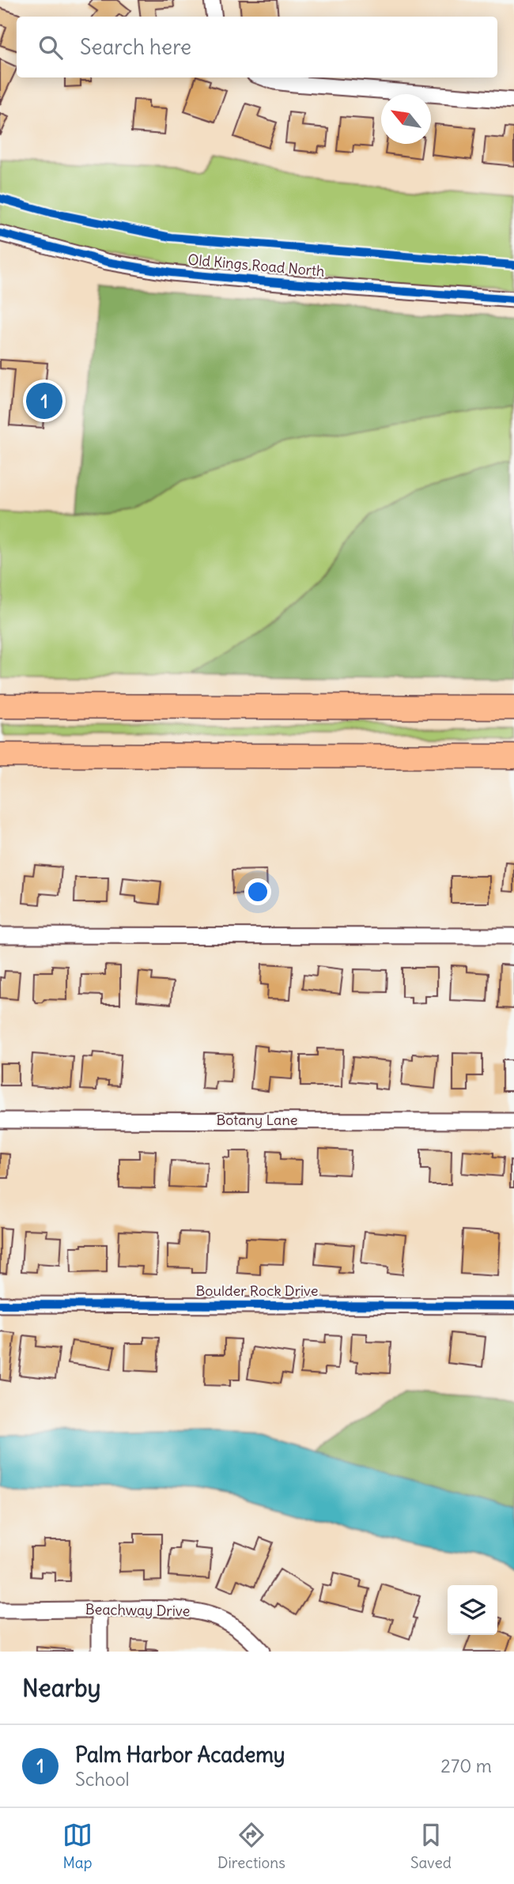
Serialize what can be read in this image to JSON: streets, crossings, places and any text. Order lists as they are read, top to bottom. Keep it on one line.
{"streets":{"street":["Old Kings Road North","Botany Lane","Boulder Rock Drive","Beachway Drive"]},"north":"top left","page":{"search":"Search here","pins":"1","heading":"Nearby","list":[{"mark":"1","name":"Palm Harbor Academy","note":"School","value":"270 m"}],"nav":["Map","Directions","Saved"]}}
